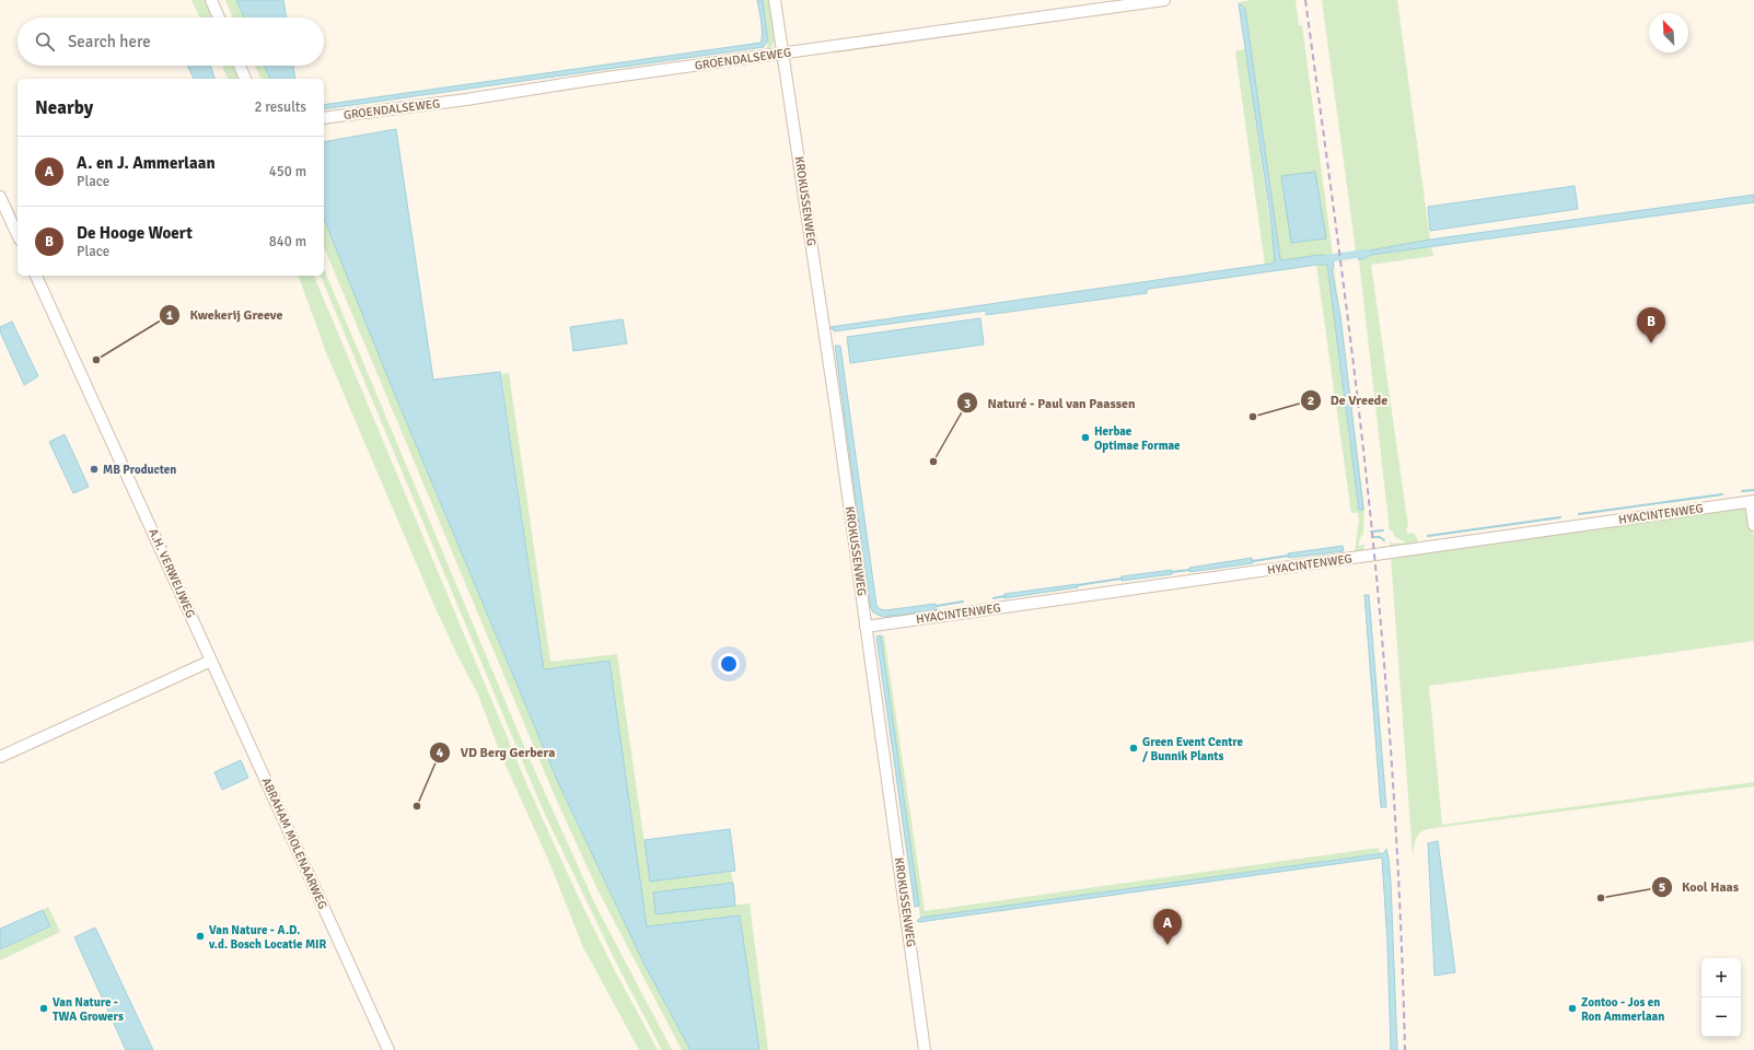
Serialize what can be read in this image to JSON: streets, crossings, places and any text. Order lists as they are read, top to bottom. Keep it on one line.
{"streets":{"street":["GROENDALSEWEG","KROKUSSENWEG","HYACINTENWEG","A.H. VERWEIJWEG","ABRAHAM MOLENAARWEG"]},"crossings":[["GROENDALSEWEG","KROKUSSENWEG"],["KROKUSSENWEG","HYACINTENWEG"],["A.H. VERWEIJWEG","ABRAHAM MOLENAARWEG"]],"places":["Kwekerij Greeve","De Vreede","Herbae Optimae Formae","Naturé - Paul van Paassen","MB Producten","Green Event Centre / Bunnik Plants","VD Berg Gerbera","Kool Haas","Van Nature - A.D. v.d. Bosch Locatie MIR","Van Nature - TWA Growers","Zontoo - Jos en Ron Ammerlaan"],"north":"top left","page":{"search":"Search here","heading":["Nearby","2 results"],"list":[{"mark":"A","name":"A. en J. Ammerlaan","note":"Place","value":"450 m"},{"mark":"B","name":"De Hooge Woert","note":"Place","value":"840 m"}],"pins":["B","A"],"map_buttons":["+","−"]}}
